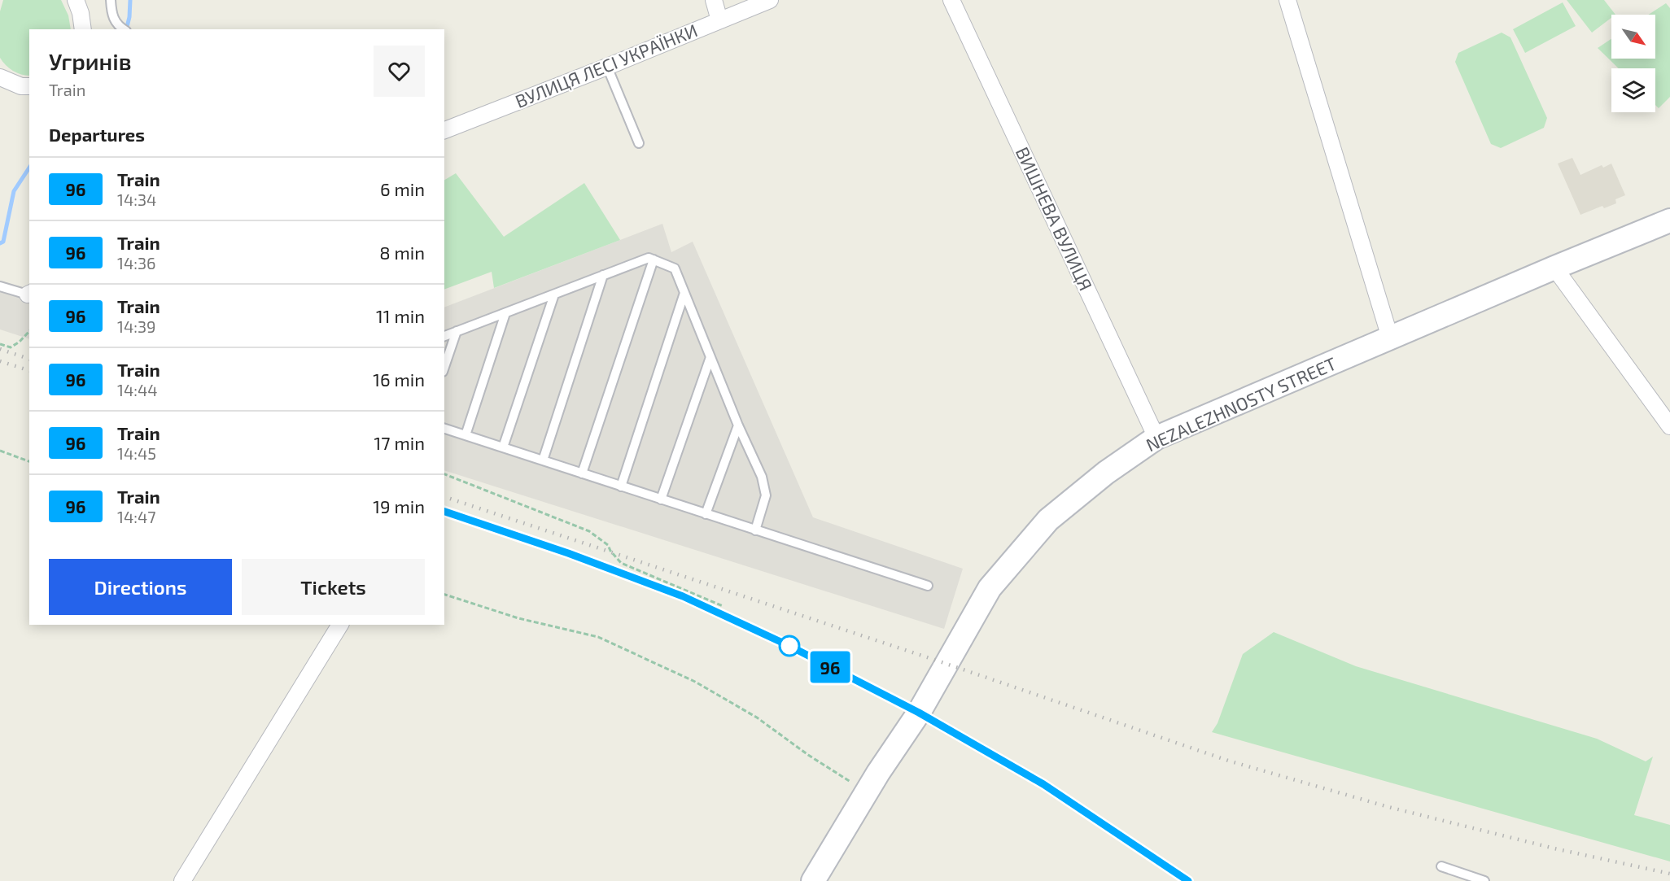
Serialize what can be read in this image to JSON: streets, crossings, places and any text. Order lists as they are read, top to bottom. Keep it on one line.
{"streets":{"street":["ВУЛИЦЯ ЛЕСІ УКРАЇНКИ","ВИШНЕВА ВУЛИЦЯ","NEZALEZHNOSTY STREET"]},"crossings":[["ВИШНЕВА ВУЛИЦЯ","NEZALEZHNOSTY STREET"]],"north":"bottom right","page":{"on_map":"96","heading":[["Угринів","Train"],"Departures"],"list":[{"mark":"96","name":"Train","note":"14:34","value":"6 min"},{"mark":"96","name":"Train","note":"14:36","value":"8 min"},{"mark":"96","name":"Train","note":"14:39","value":"11 min"},{"mark":"96","name":"Train","note":"14:44","value":"16 min"},{"mark":"96","name":"Train","note":"14:45","value":"17 min"},{"mark":"96","name":"Train","note":"14:47","value":"19 min"}],"buttons":["Directions","Tickets"]}}
